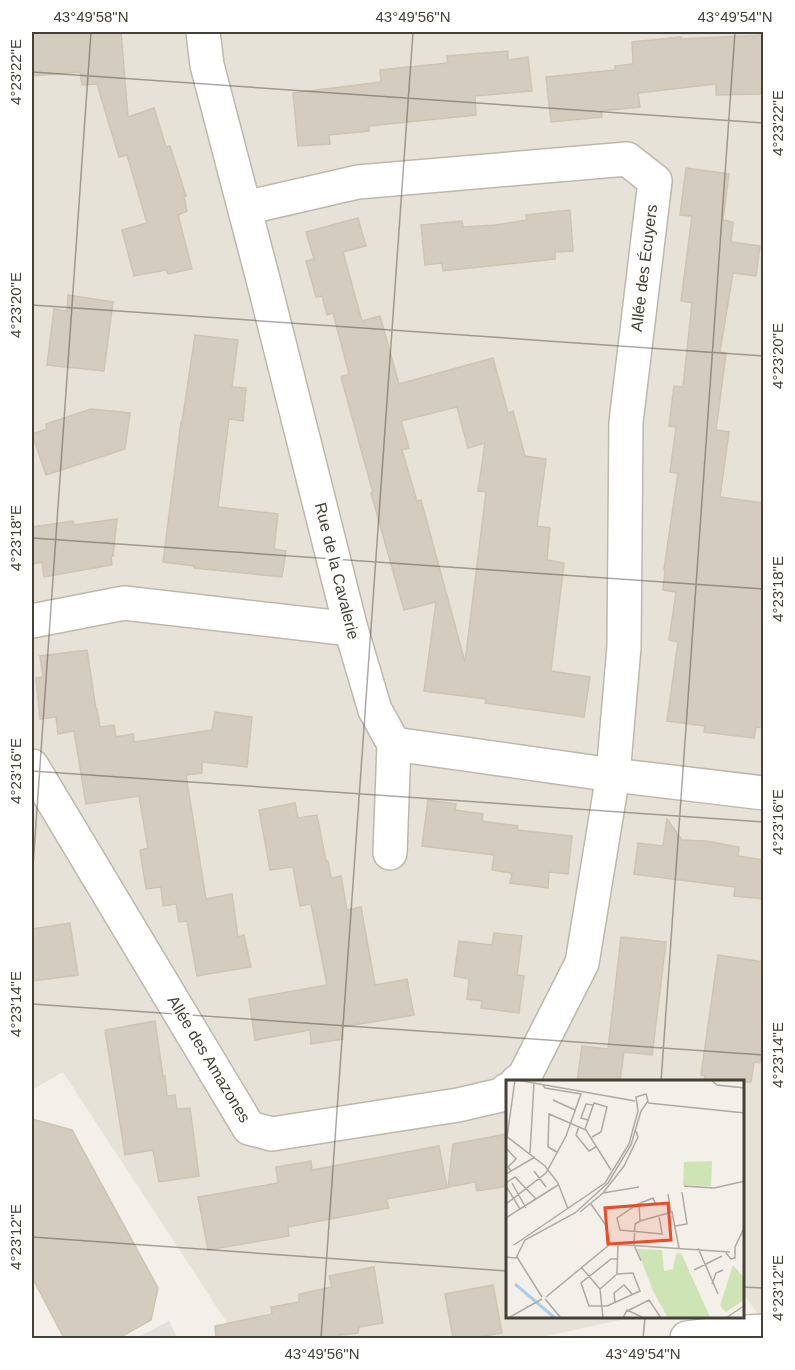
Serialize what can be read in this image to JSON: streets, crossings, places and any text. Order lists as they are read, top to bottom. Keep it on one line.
{"streets":{"street":["Allée des Écuyers","Rue de la Cavalerie","Allée des Amazones"]},"crossings":[["Allée des Écuyers","Rue de la Cavalerie"]],"coordinates":["43°49'58\"N","43°49'56\"N","43°49'54\"N","4°23'22\"E","4°23'20\"E","4°23'18\"E","4°23'16\"E","4°23'14\"E","4°23'12\"E"]}
